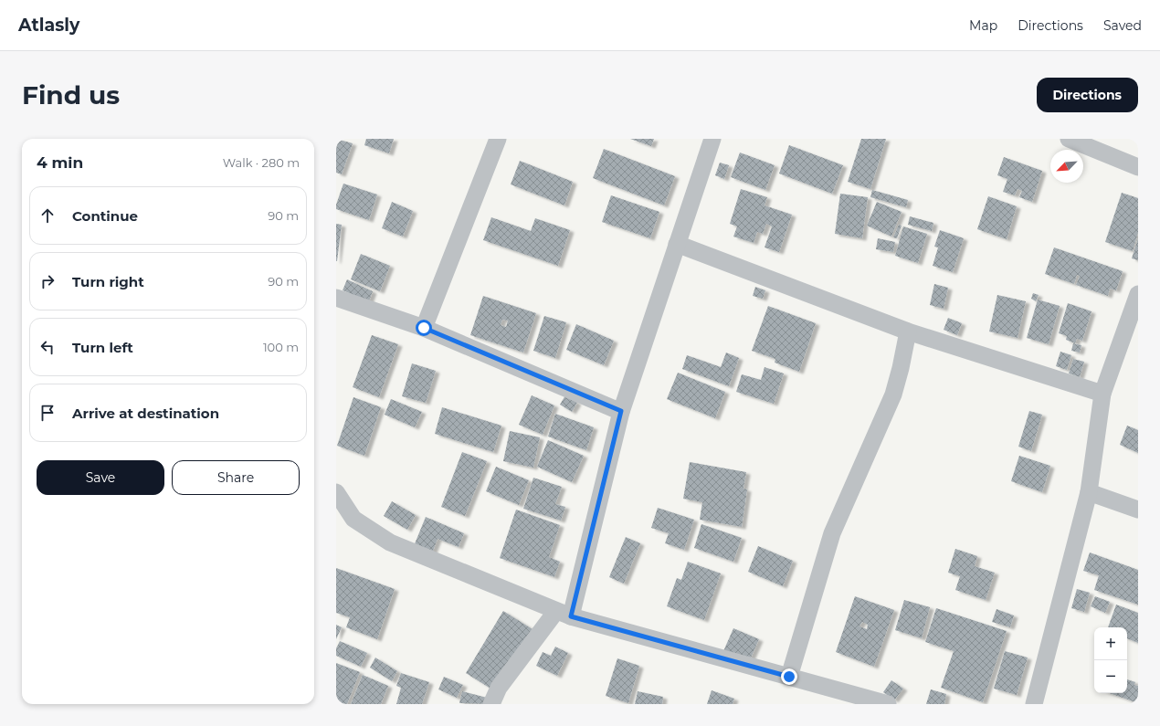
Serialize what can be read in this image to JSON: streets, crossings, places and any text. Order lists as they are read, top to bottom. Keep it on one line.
{"north":"bottom left","page":{"header":"Atlasly","nav":["Map","Directions","Saved"],"buttons":["Directions",["Save","Share"]],"title":"Find us","heading":["4 min","Walk · 280 m"],"list":[["Continue","90 m"],["Turn right","90 m"],["Turn left","100 m"],"Arrive at destination"],"map_buttons":["+","−"]}}
